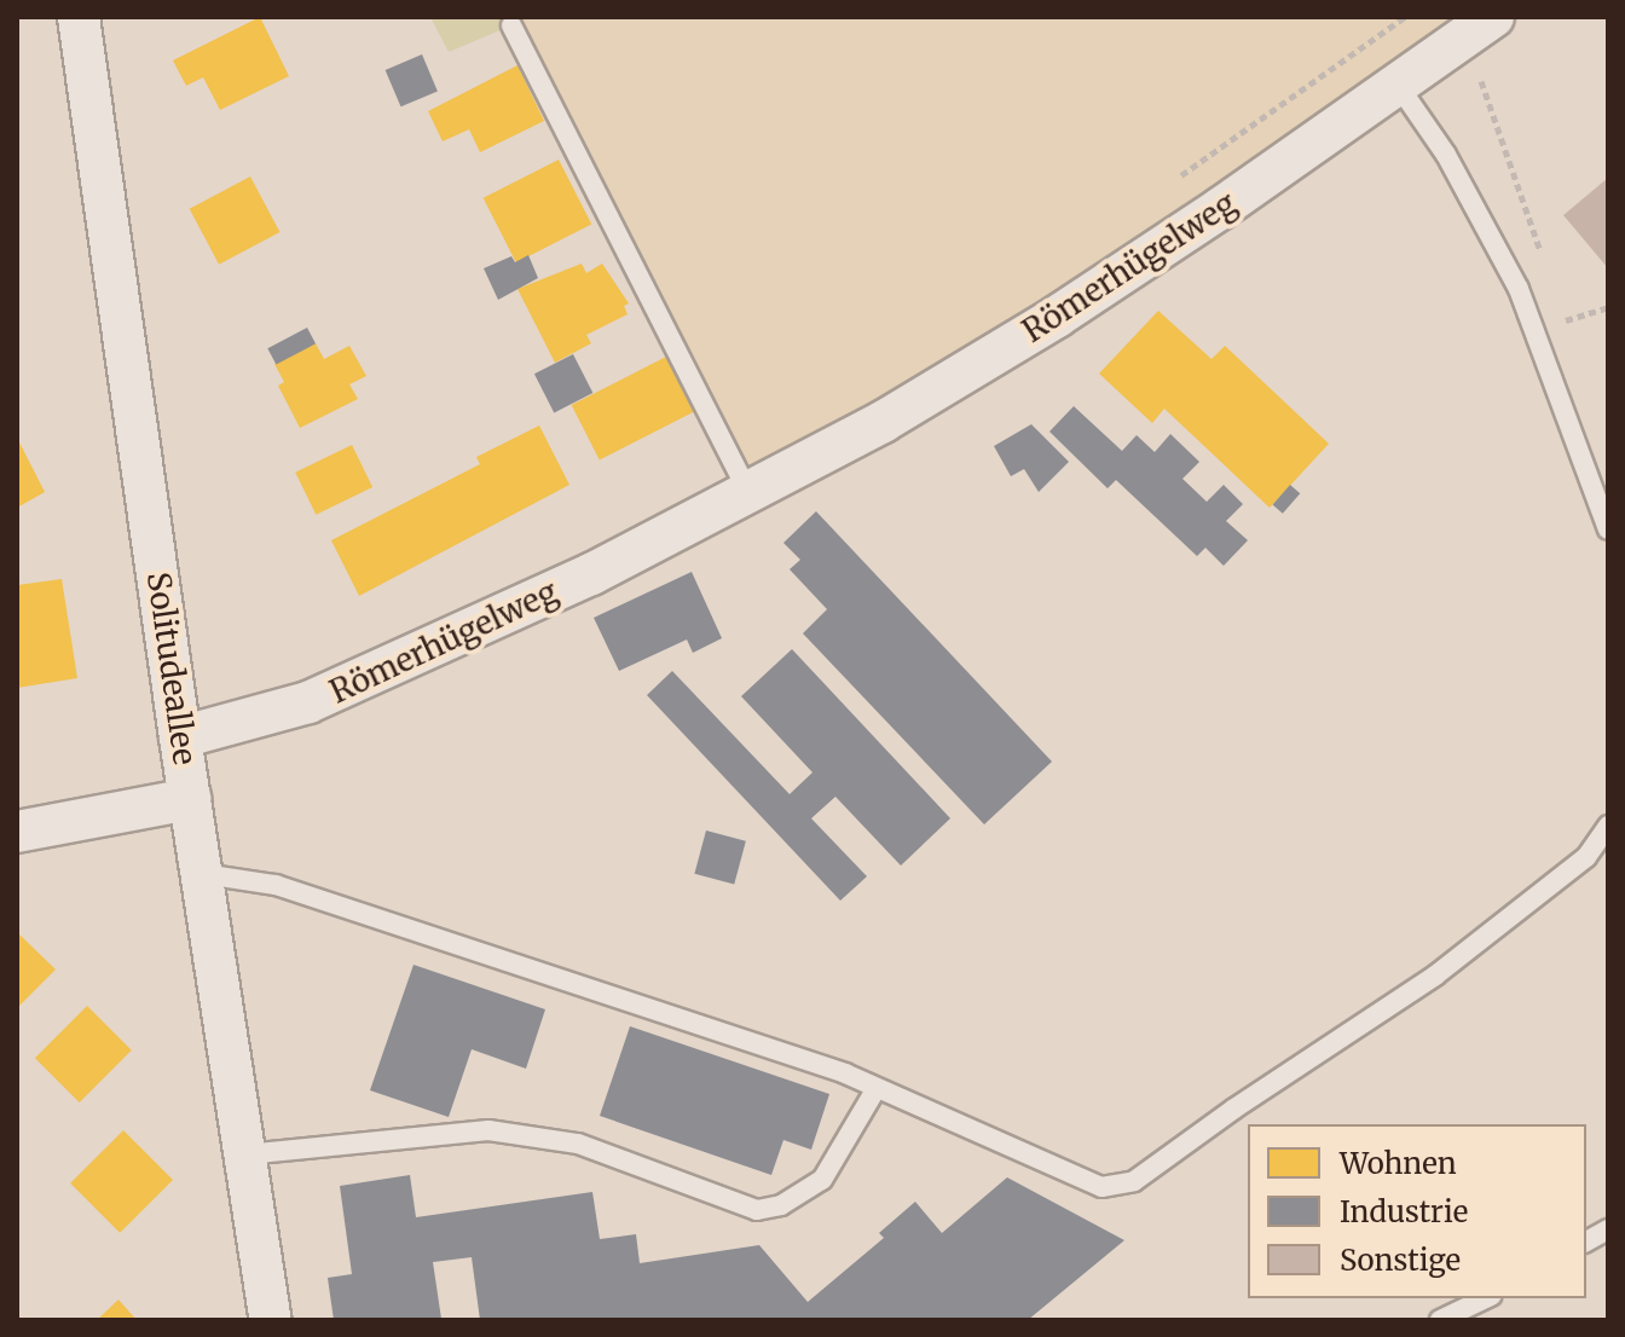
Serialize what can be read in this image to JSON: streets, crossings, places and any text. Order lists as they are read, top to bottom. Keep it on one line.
{"streets":{"street":["Römerhügelweg","Solitudeallee"]},"crossings":[["Römerhügelweg","Solitudeallee"]],"legend":["Wohnen","Industrie","Sonstige"]}
